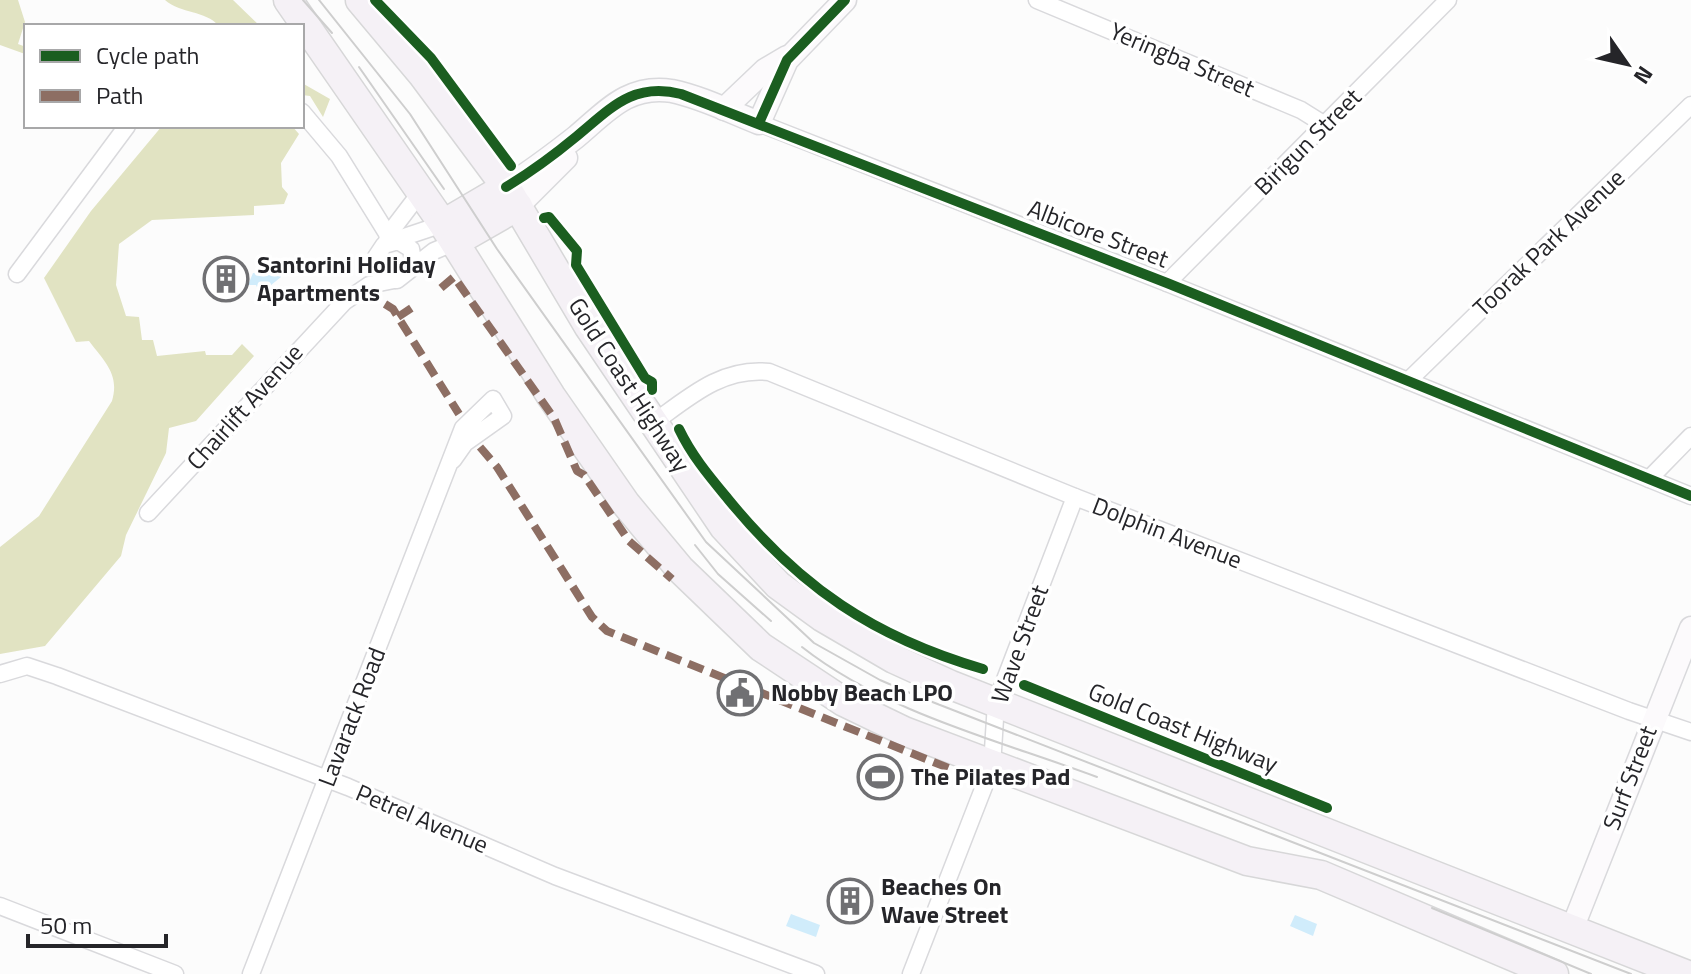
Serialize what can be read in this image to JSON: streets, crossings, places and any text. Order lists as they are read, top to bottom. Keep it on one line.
{"streets":{"highway":["Gold Coast Highway"],"street":["Yeringba Street","Birigun Street","Albicore Street","Toorak Park Avenue","Chairlift Avenue","Dolphin Avenue","Wave Street","Lavarack Road","Surf Street","Petrel Avenue"]},"crossings":[["Yeringba Street","Birigun Street"],["Birigun Street","Albicore Street"],["Albicore Street","Toorak Park Avenue"],["Albicore Street","Gold Coast Highway"],["Gold Coast Highway","Dolphin Avenue"],["Gold Coast Highway","Wave Street"],["Gold Coast Highway","Surf Street"],["Dolphin Avenue","Wave Street"],["Dolphin Avenue","Surf Street"],["Lavarack Road","Petrel Avenue"]],"places":{"building":["Santorini Holiday Apartments","Beaches On Wave Street"],"public building":["Nobby Beach LPO"],"sports":["The Pilates Pad"]},"legend":["Cycle path","Path"],"scale_bar":"50 m","north":"bottom right"}
